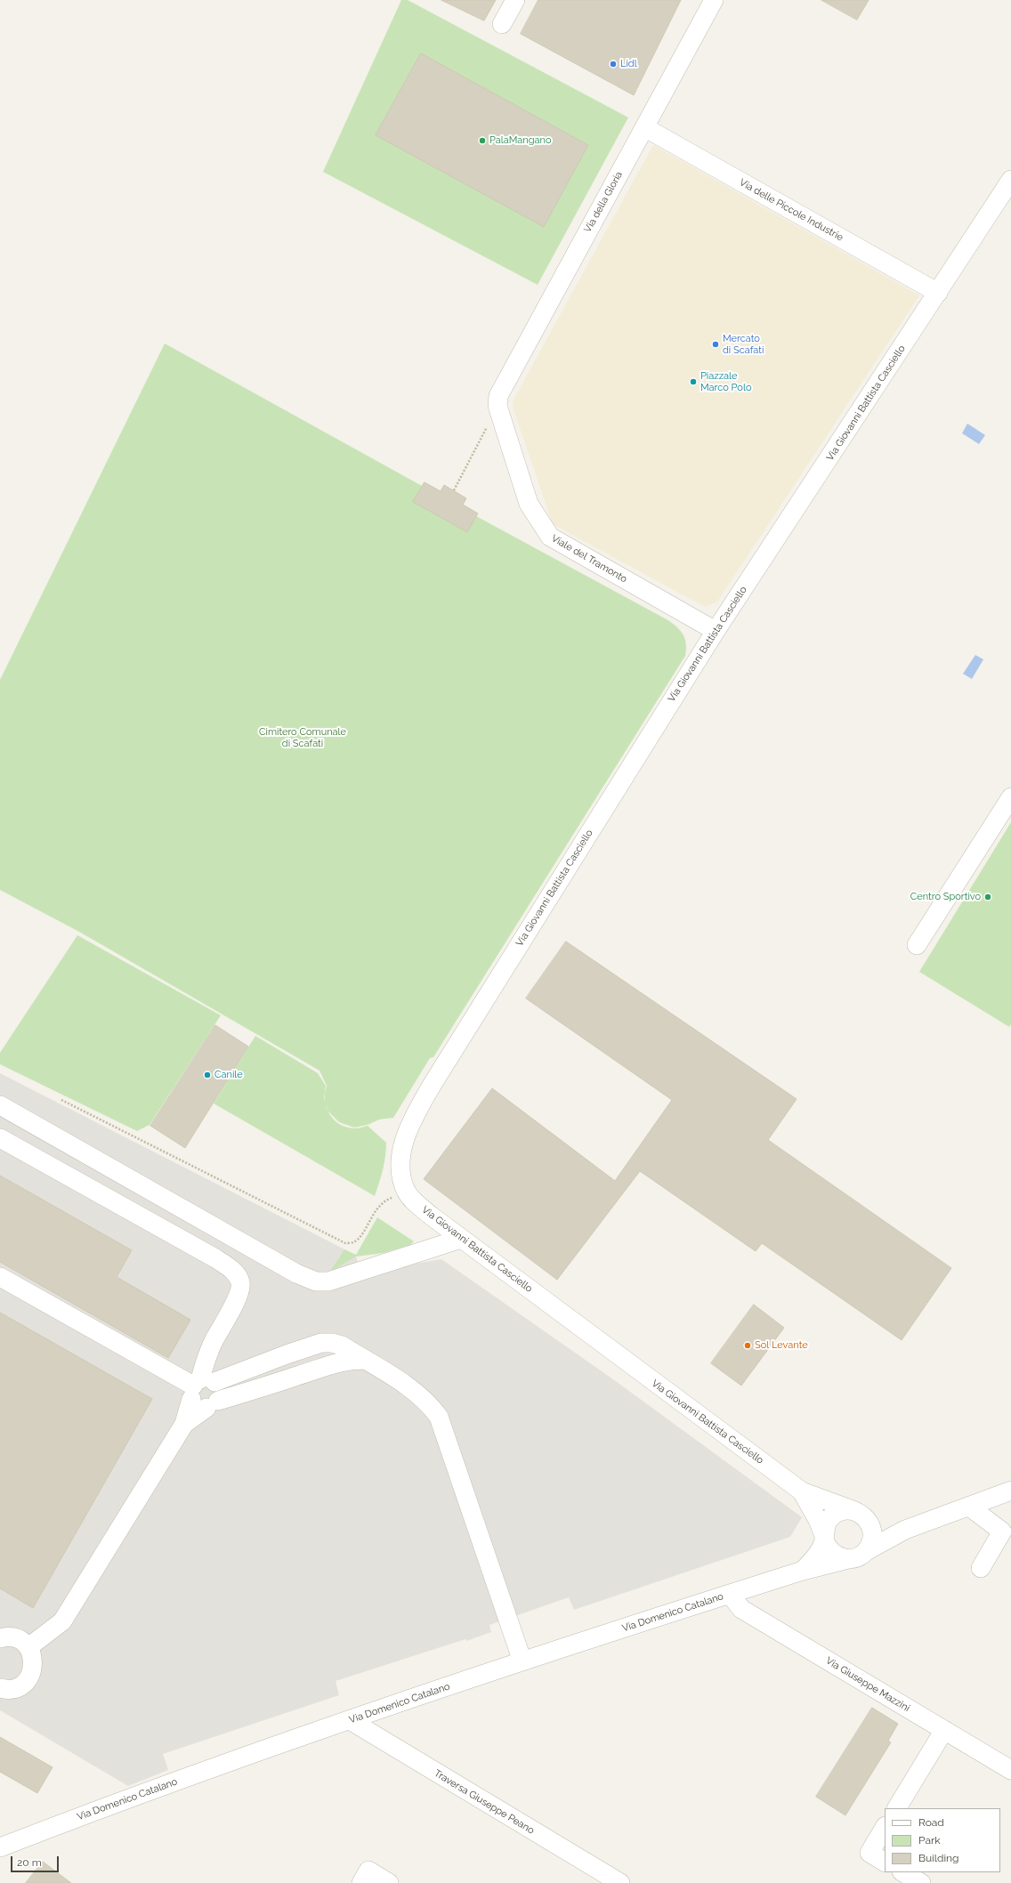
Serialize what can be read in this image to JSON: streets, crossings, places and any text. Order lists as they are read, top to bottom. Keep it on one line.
{"streets":{"street":["Via della Gloria","Via delle Piccole Industrie","Via Giovanni Battista Casciello","Viale del Tramonto","Via Domenico Catalano","Via Giuseppe Mazzini","Traversa Giuseppe Peano"]},"crossings":[["Via della Gloria","Via delle Piccole Industrie"],["Via della Gloria","Viale del Tramonto"],["Via delle Piccole Industrie","Via Giovanni Battista Casciello"],["Via Giovanni Battista Casciello","Viale del Tramonto"],["Via Giovanni Battista Casciello","Via Domenico Catalano"],["Via Domenico Catalano","Via Giuseppe Mazzini"],["Via Domenico Catalano","Traversa Giuseppe Peano"]],"parks":["Cimitero Comunale di Scafati"],"places":["Lidl","PalaMangano","Mercato di Scafati","Piazzale Marco Polo","Centro Sportivo","Canile","Sol Levante"],"legend":["Road","Park","Building"],"scale_bar":"20 m"}
